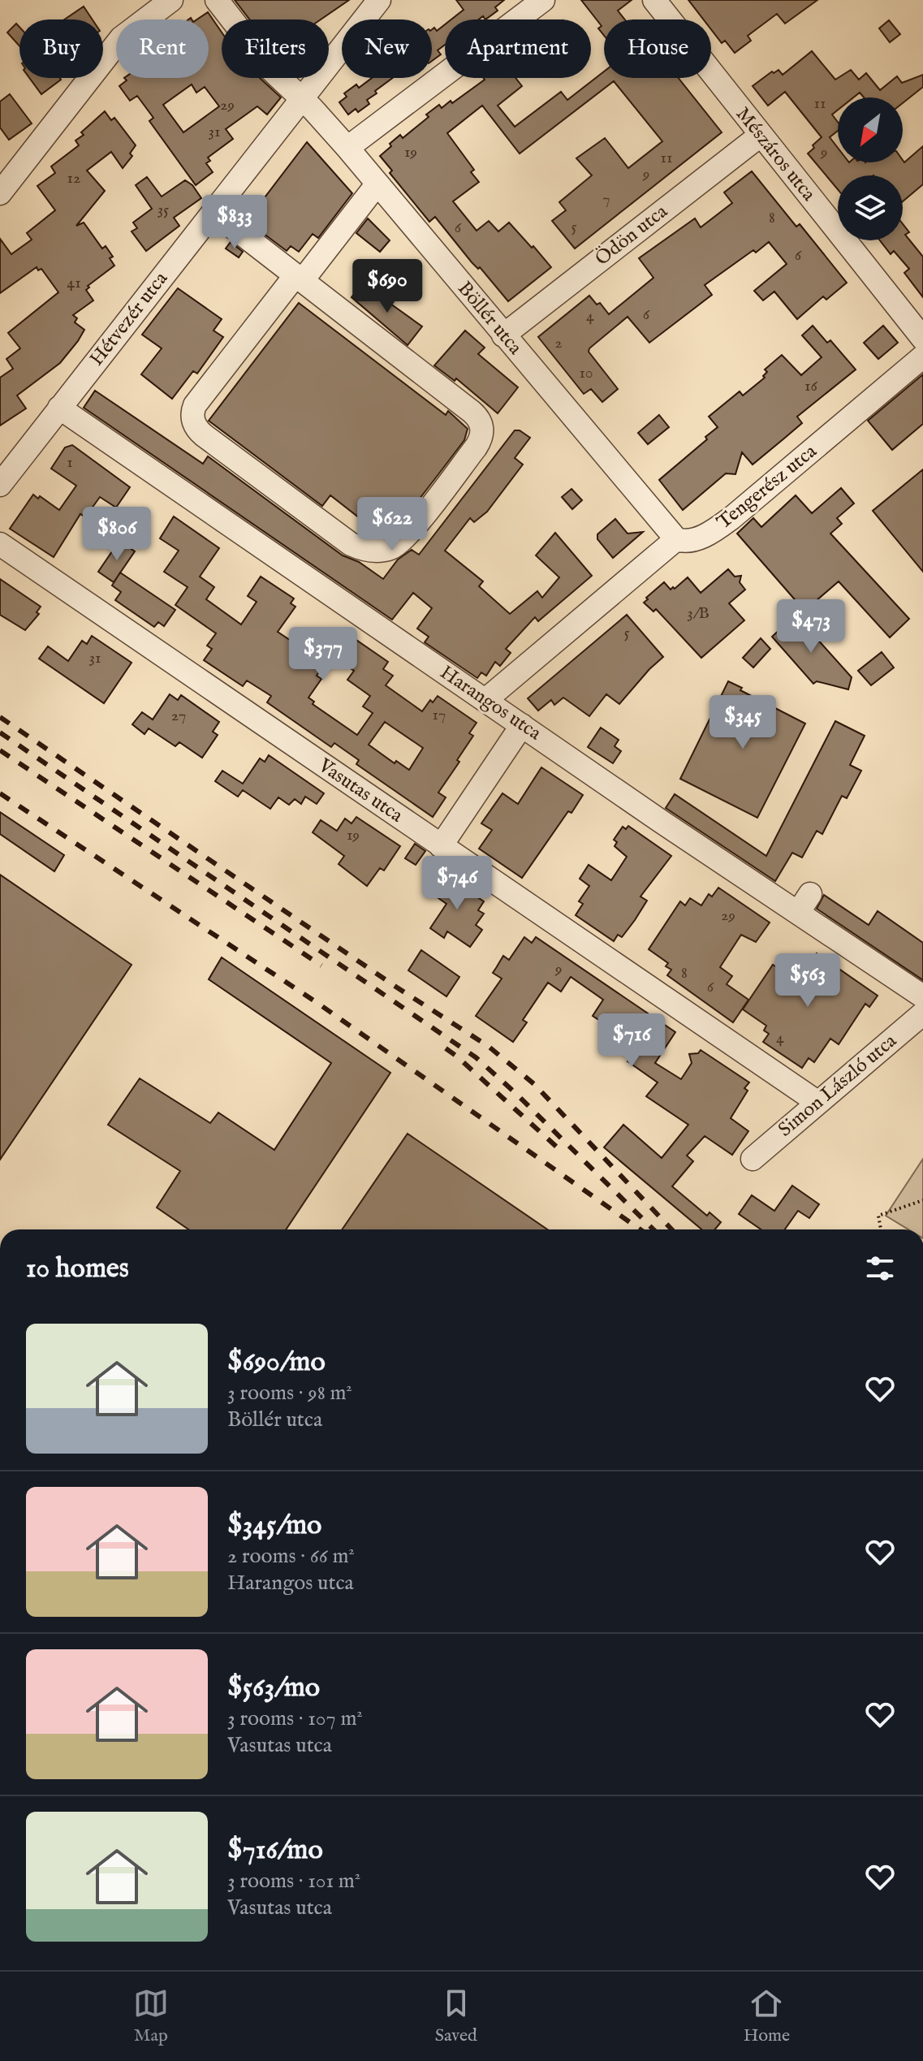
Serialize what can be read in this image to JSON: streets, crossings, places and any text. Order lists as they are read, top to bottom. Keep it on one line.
{"streets":{"street":["Mészáros utca","Ödön utca","Böllér utca","Hétvezér utca","Tengerész utca","Harangos utca","Vasutas utca","Simon László utca"]},"crossings":[["Mészáros utca","Ödön utca"],["Ödön utca","Böllér utca"],["Böllér utca","Hétvezér utca"],["Böllér utca","Tengerész utca"],["Hétvezér utca","Harangos utca"],["Tengerész utca","Harangos utca"],["Vasutas utca","Simon László utca"]],"house_numbers":["11","29","31","19","9","11","9","12","7","35","8","5","6","6","41","6","4","2","10","16","1","3/B","5","31","17","27","19","29","9","8","6","4"],"north":"bottom left","page":{"chip":["Buy","Rent","Filters","New","Apartment","House"],"price":["$833","$690","$622","$806","$473","$377","$345","$746","$563","$716"],"heading":"10 homes","list":[{"name":"$690/mo","note":"3 rooms · 98 m² · Böllér utca"},{"name":"$345/mo","note":"2 rooms · 66 m² · Harangos utca"},{"name":"$563/mo","note":"3 rooms · 107 m² · Vasutas utca"},{"name":"$716/mo","note":"3 rooms · 101 m² · Vasutas utca"}],"tabs":["Map","Saved","Home"]}}
